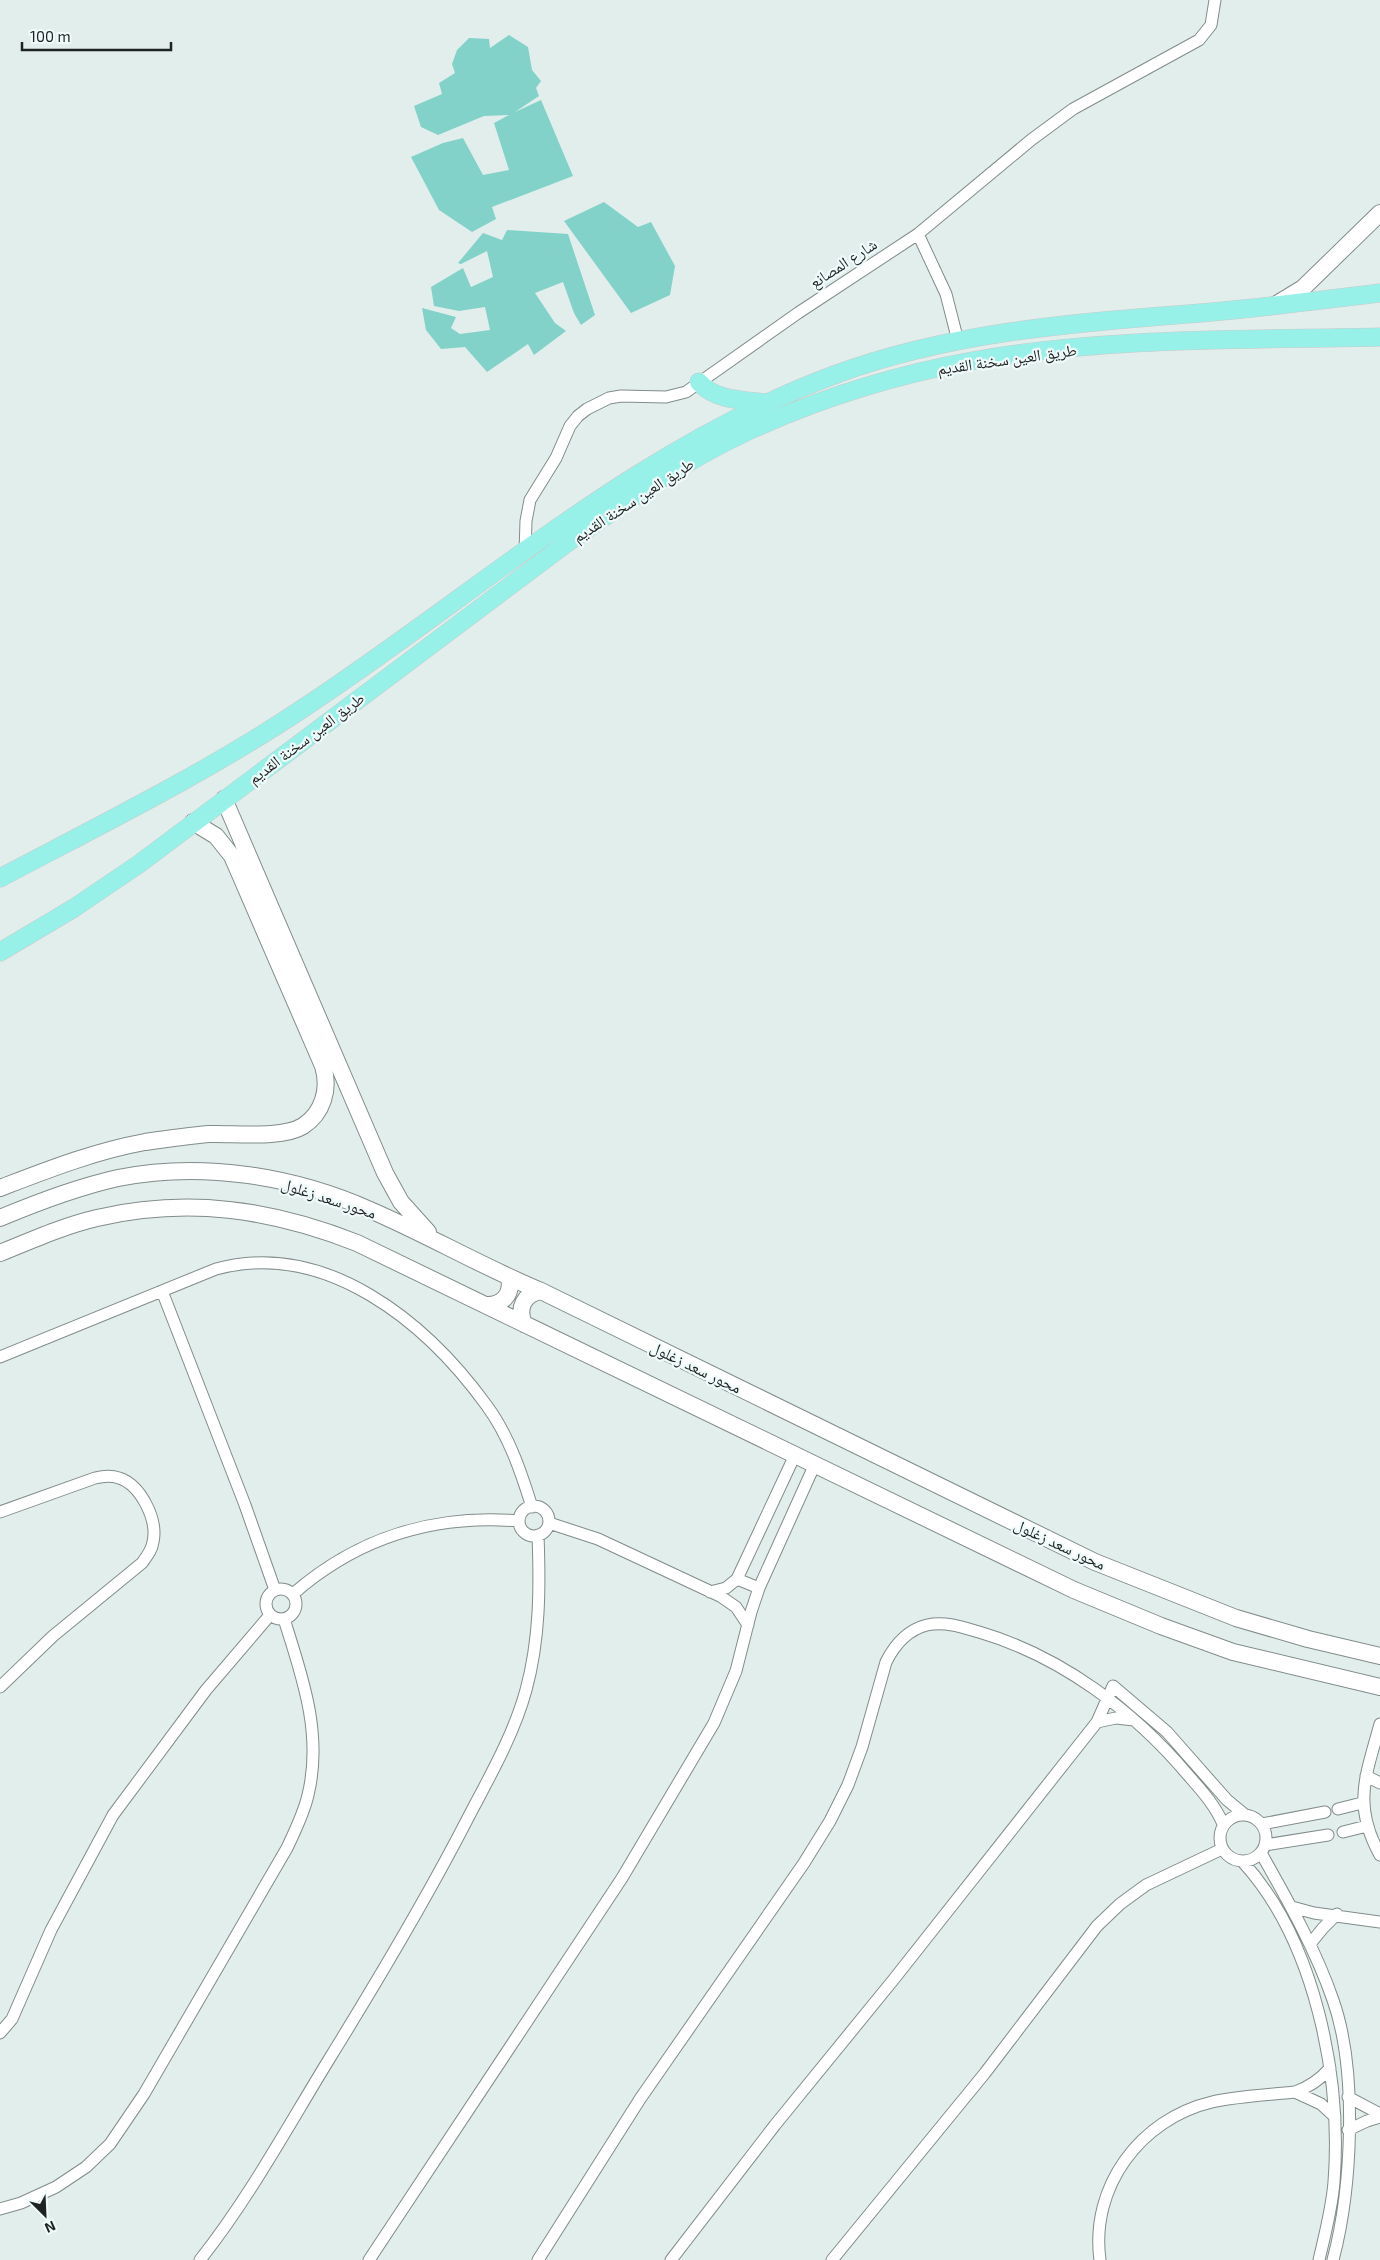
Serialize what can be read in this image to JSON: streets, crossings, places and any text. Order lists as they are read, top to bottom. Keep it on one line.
{"streets":{"main road":["طريق العين سخنة القديم","محور سعد زغلول"],"street":["شارع المصانع"]},"crossings":[["شارع المصانع","طريق العين سخنة القديم"]],"scale_bar":"100 m","north":"bottom right"}
